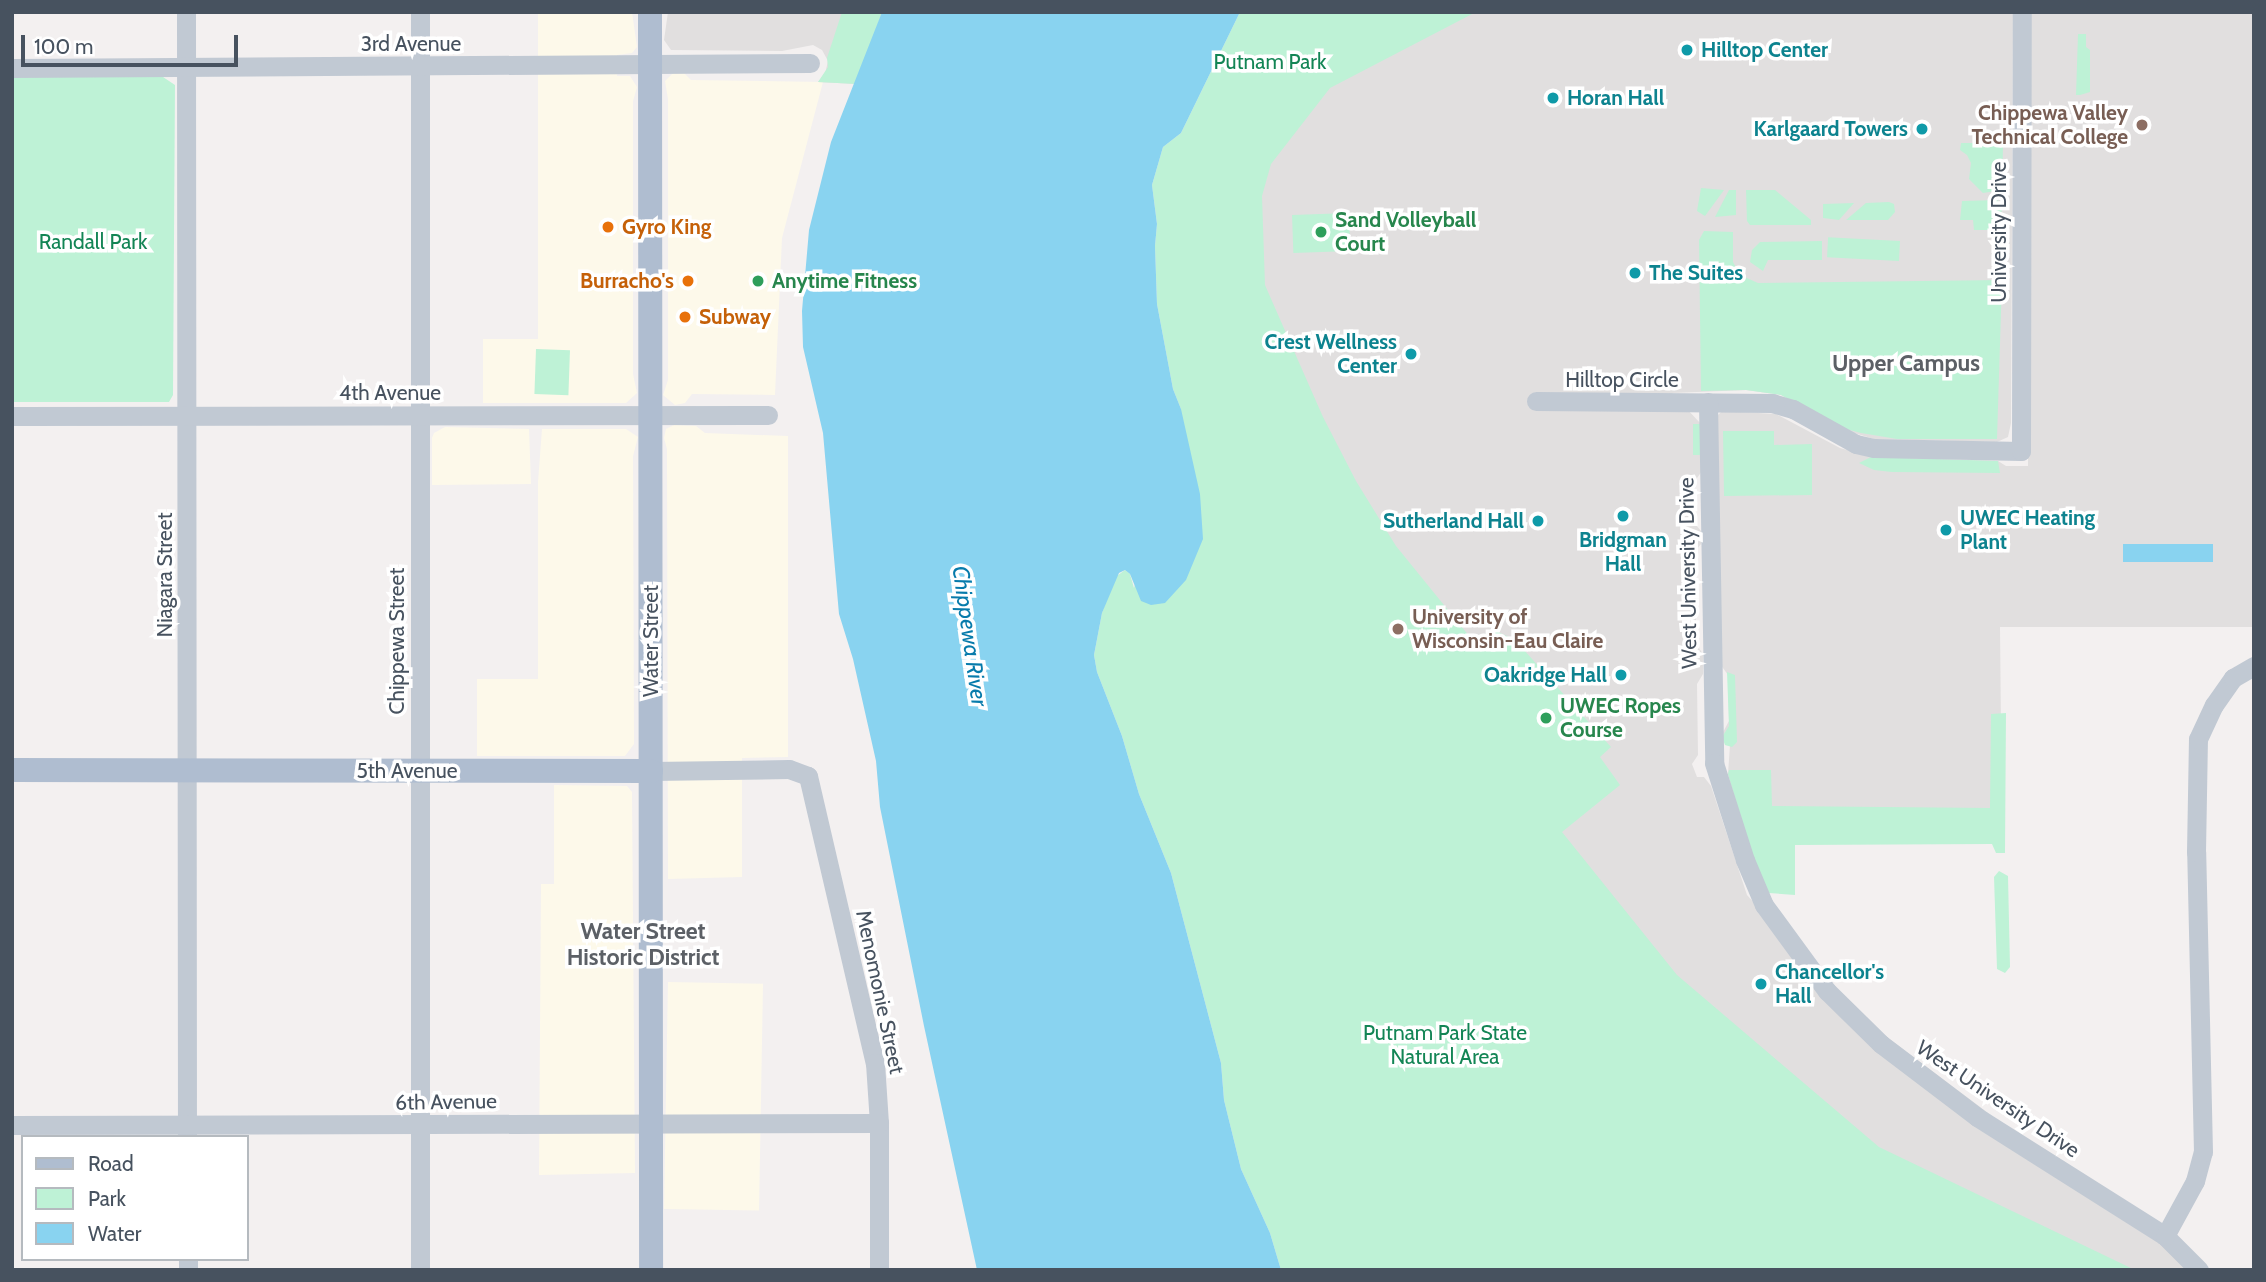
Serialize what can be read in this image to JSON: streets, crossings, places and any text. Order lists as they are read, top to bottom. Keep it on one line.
{"streets":{"main road":["Water Street","5th Avenue"],"street":["3rd Avenue","University Drive","Hilltop Circle","4th Avenue","West University Drive","Niagara Street","Chippewa Street","Menomonie Street","6th Avenue"]},"crossings":[["3rd Avenue","Niagara Street"],["3rd Avenue","Chippewa Street"],["3rd Avenue","Water Street"],["University Drive","Hilltop Circle"],["University Drive","West University Drive"],["Hilltop Circle","West University Drive"],["4th Avenue","Niagara Street"],["4th Avenue","Chippewa Street"],["4th Avenue","Water Street"],["Niagara Street","5th Avenue"],["Niagara Street","6th Avenue"],["Chippewa Street","5th Avenue"],["Chippewa Street","6th Avenue"],["Water Street","5th Avenue"],["Water Street","6th Avenue"],["5th Avenue","Menomonie Street"],["Menomonie Street","6th Avenue"]],"districts":["Upper Campus","Water Street Historic District"],"water":["Chippewa River"],"parks":["Putnam Park","Randall Park","Putnam Park State Natural Area"],"places":["Hilltop Center","Horan Hall","Chippewa Valley Technical College","Karlgaard Towers","Gyro King","Sand Volleyball Court","The Suites","Burracho's","Anytime Fitness","Subway","Crest Wellness Center","Bridgman Hall","Sutherland Hall","UWEC Heating Plant","University of Wisconsin-Eau Claire","Oakridge Hall","UWEC Ropes Course","Chancellor's Hall"],"legend":["Road","Park","Water"],"scale_bar":"100 m"}
